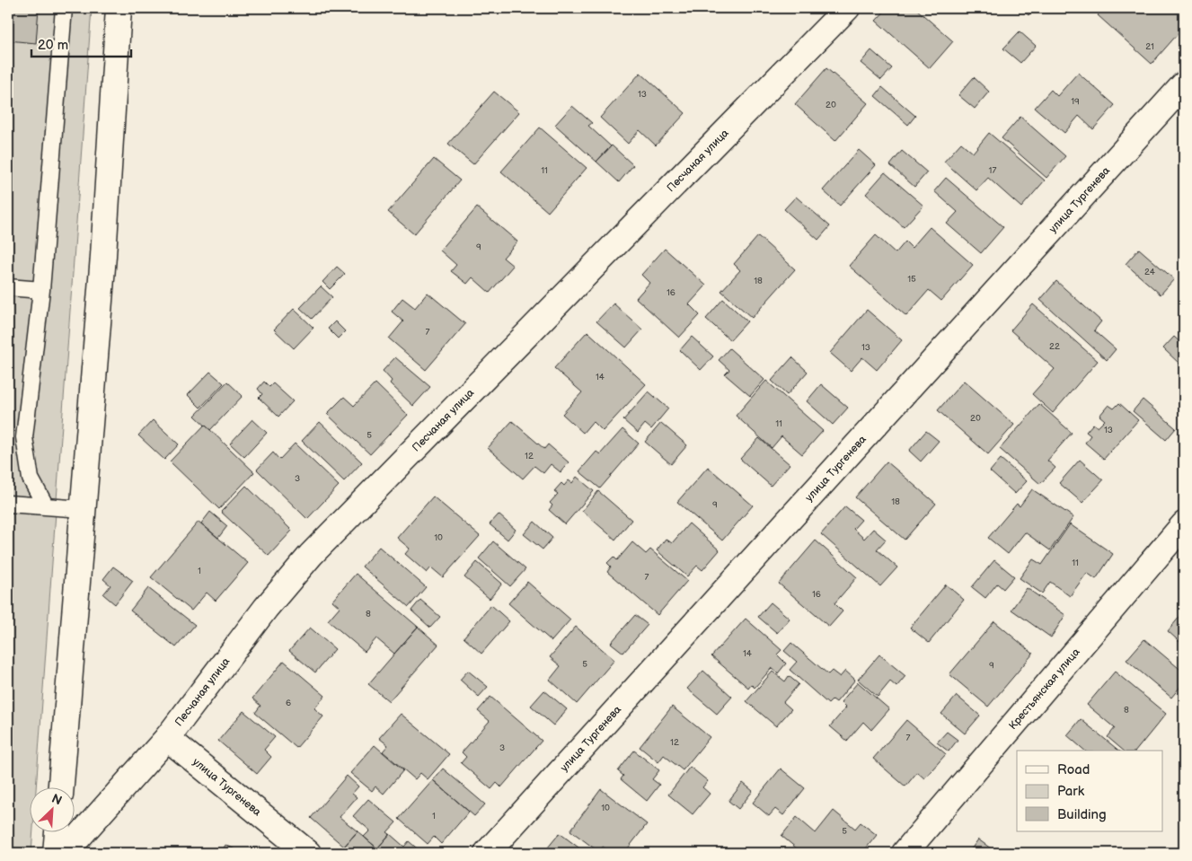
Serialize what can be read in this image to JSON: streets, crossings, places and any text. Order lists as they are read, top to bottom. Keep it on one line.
{"streets":{"street":["Песчаная улица","улица Тургенева","Крестьянская улица"]},"crossings":[["Песчаная улица","улица Тургенева"]],"house_numbers":["21","13","19","20","11","17","9","24","15","18","16","7","22","13","14","20","11","13","5","12","3","18","9","10","11","1","7","16","8","14","5","9","6","8","7","12","3","10","1","5"],"legend":["Road","Park","Building"],"scale_bar":"20 m","north":"top right"}
